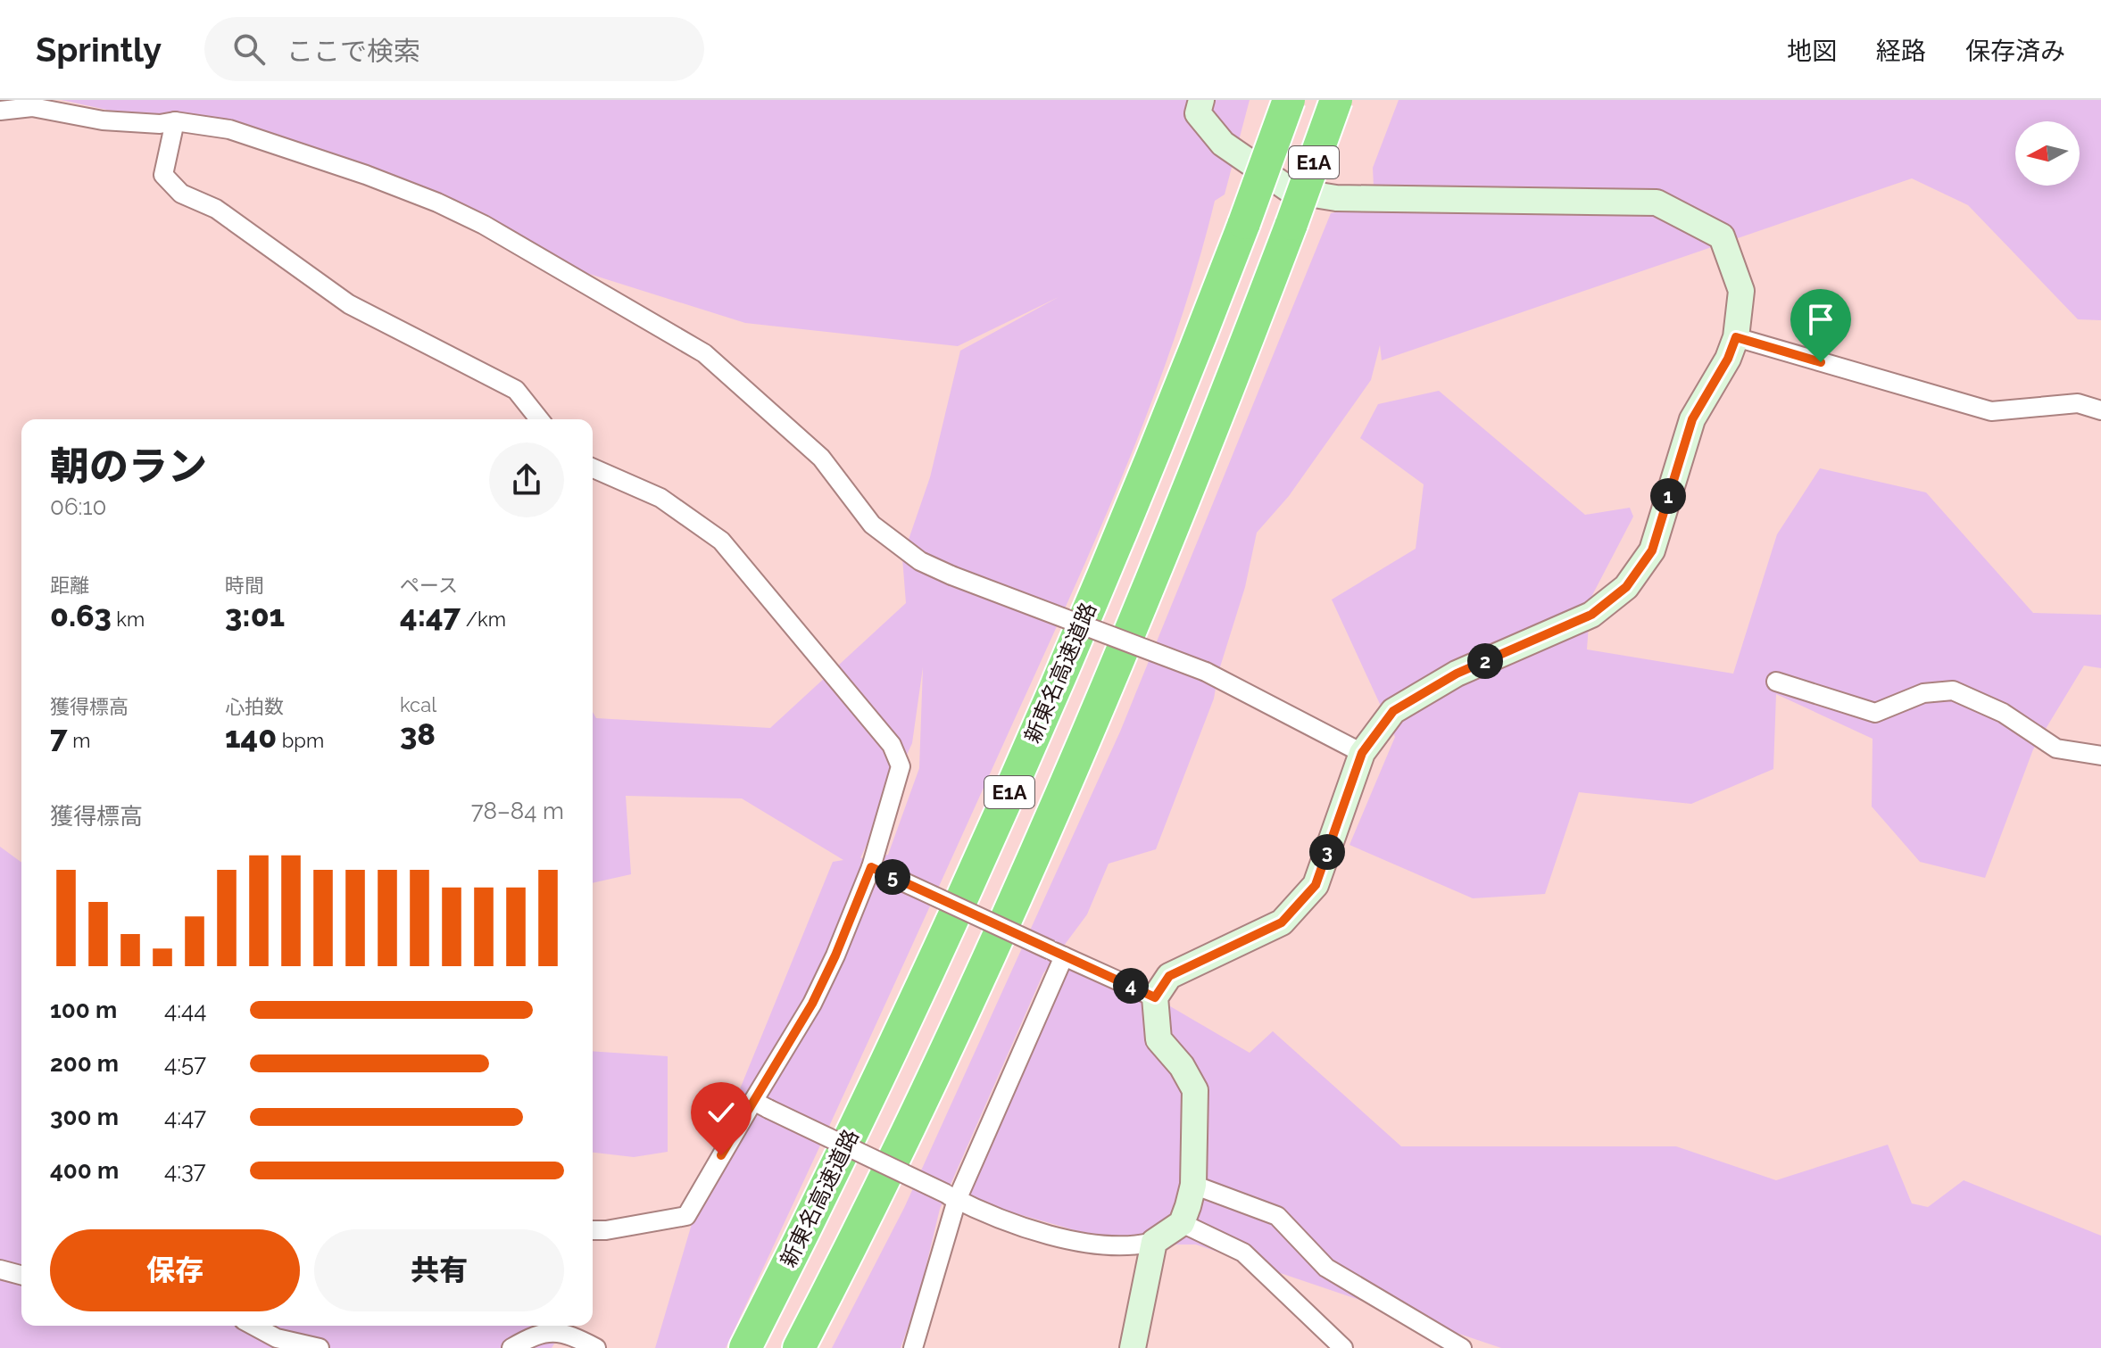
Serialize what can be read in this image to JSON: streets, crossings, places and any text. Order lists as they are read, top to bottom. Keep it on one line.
{"streets":{"highway":["E1A","新東名高速道路"]},"north":"left","page":{"header":"Sprintly","search":"ここで検索","nav":["地図","経路","保存済み"],"heading":["朝のラン","06:10"],"pins":["1","2","3","5","4"],"stats":[["距離","0.63 km"],["時間","3:01"],["ペース","4:47 /km"],["獲得標高","7 m"],["心拍数","140 bpm"],["kcal","38"]],"chart":["獲得標高","78–84 m"],"list":[{"name":"100 m","note":"4:44"},{"name":"200 m","note":"4:57"},{"name":"300 m","note":"4:47"},{"name":"400 m","note":"4:37"}],"buttons":["保存","共有"]}}
